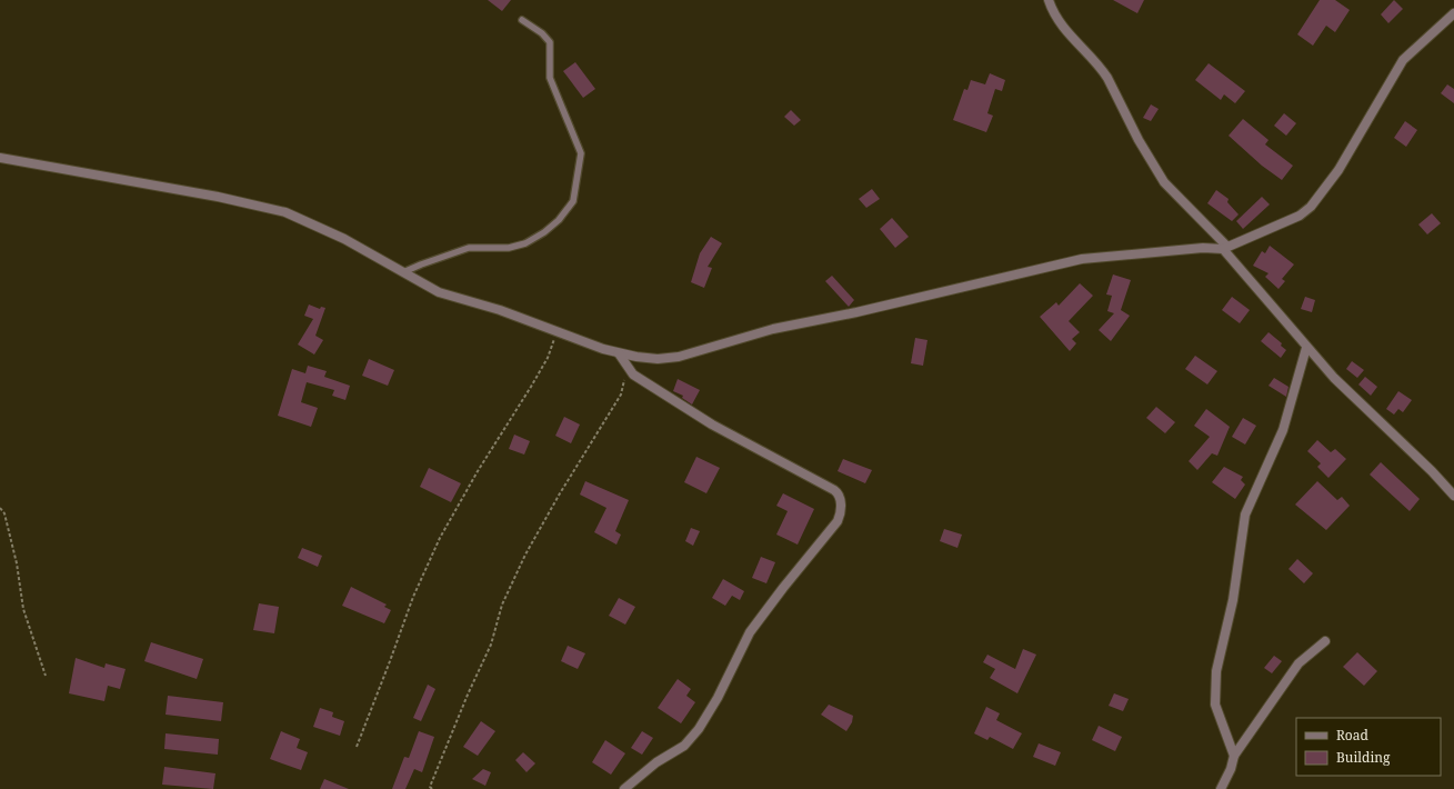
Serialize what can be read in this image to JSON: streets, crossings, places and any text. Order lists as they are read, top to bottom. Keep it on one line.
{"legend":["Road","Building"]}
